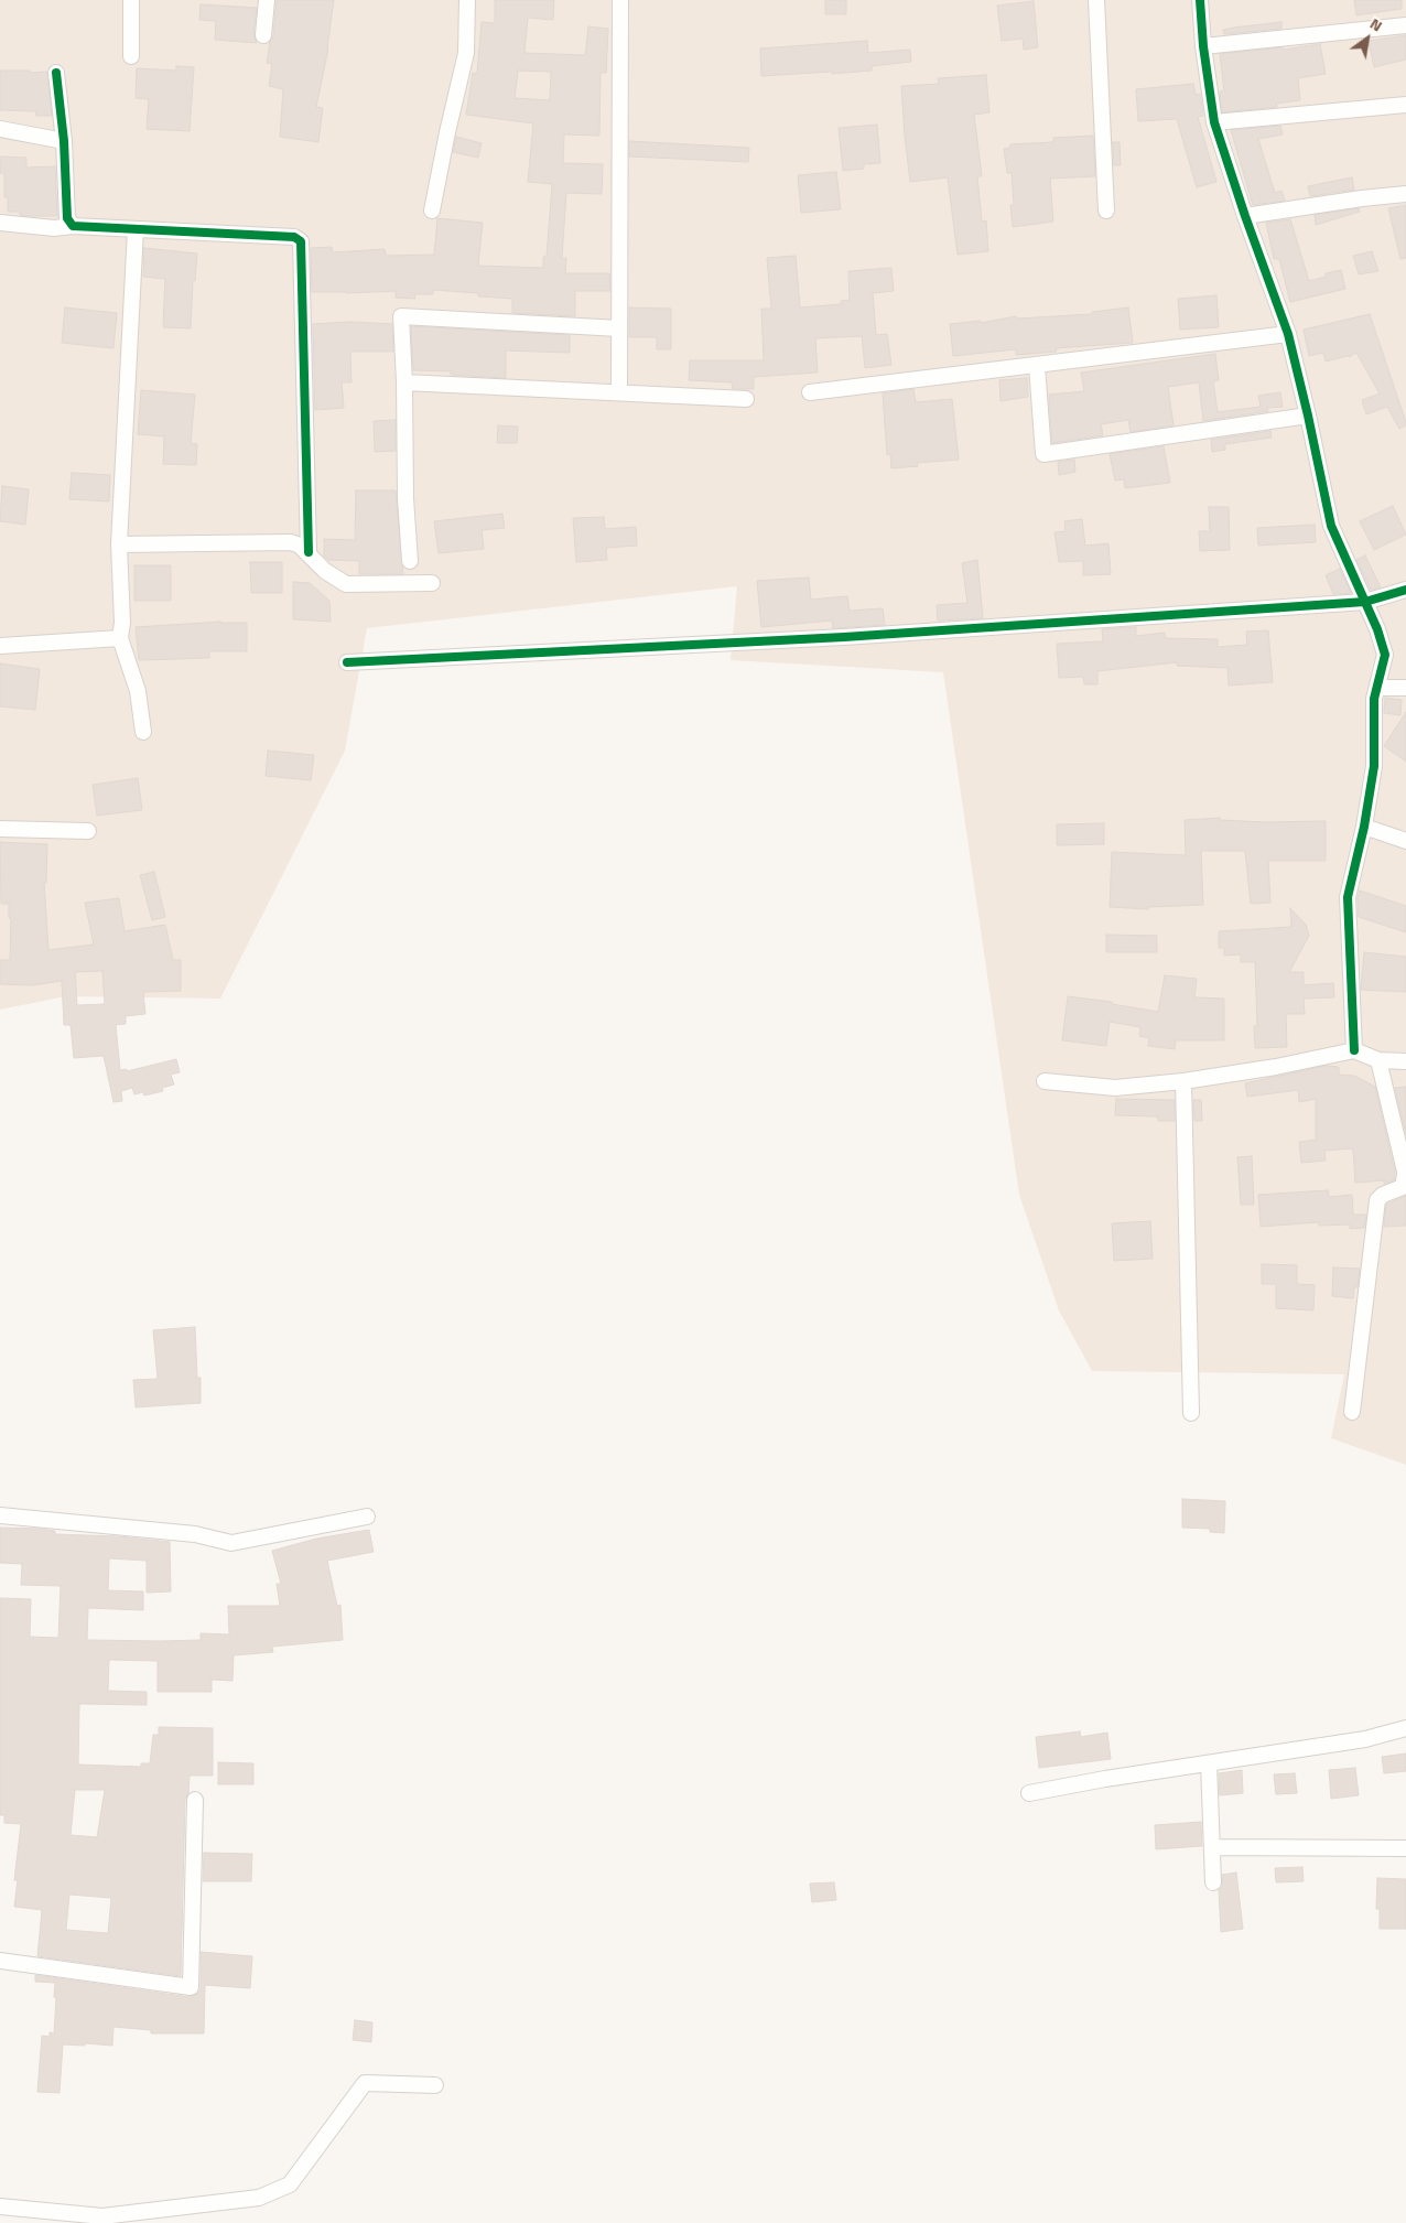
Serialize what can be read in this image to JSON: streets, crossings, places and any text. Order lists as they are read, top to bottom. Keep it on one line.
{"north":"top right"}
